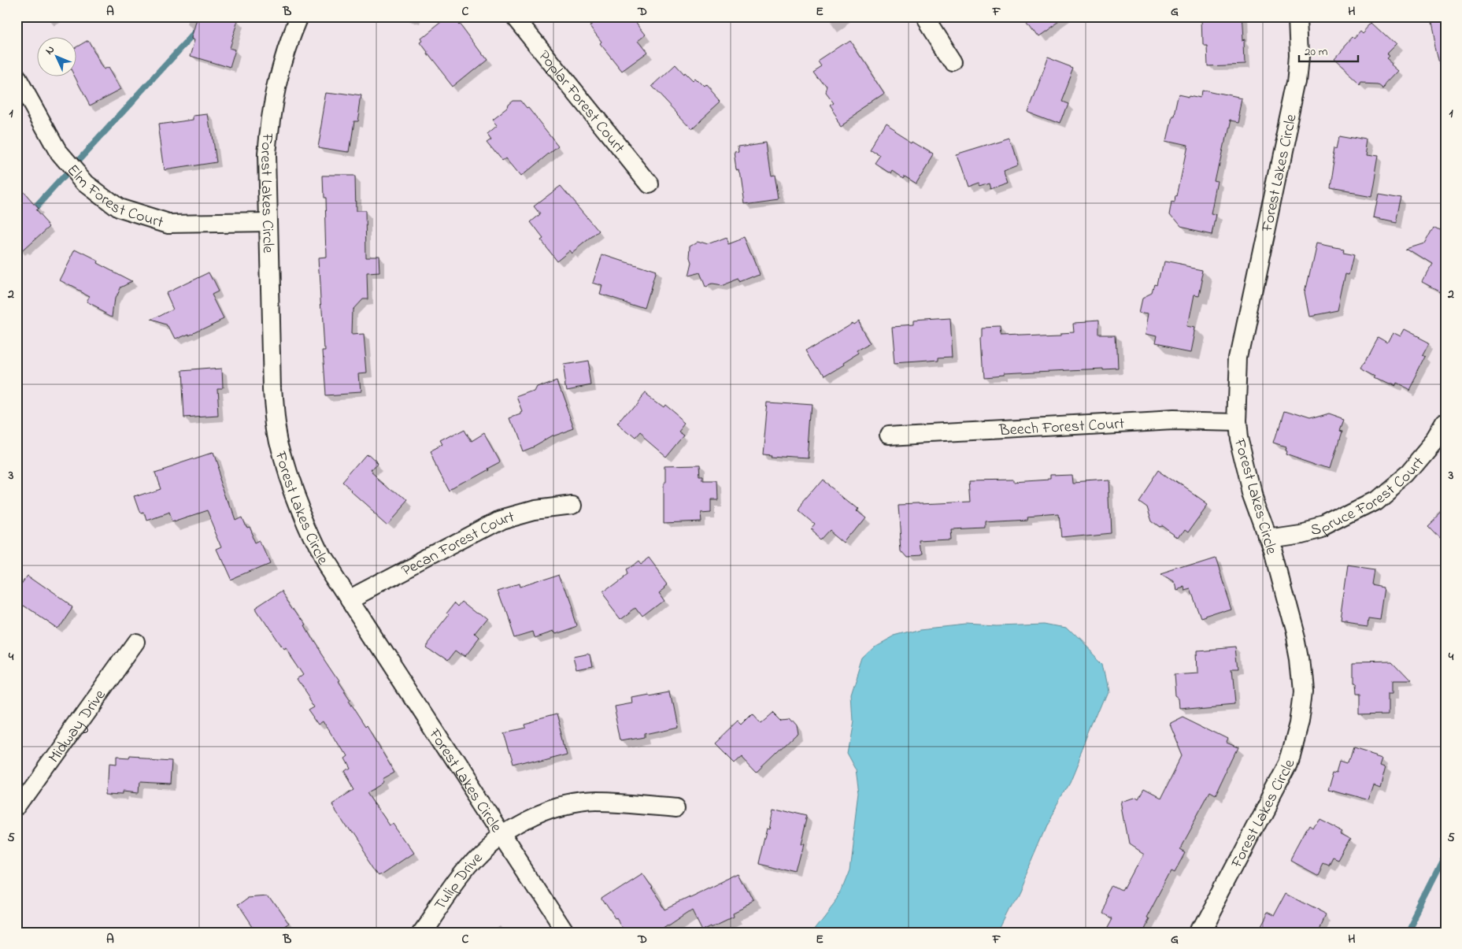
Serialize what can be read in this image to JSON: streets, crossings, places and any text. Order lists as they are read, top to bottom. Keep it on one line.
{"streets":{"street":["Poplar Forest Court","Forest Lakes Circle","Elm Forest Court","Beech Forest Court","Spruce Forest Court","Pecan Forest Court","Midway Drive","Tulip Drive"]},"crossings":[["Forest Lakes Circle","Elm Forest Court"],["Forest Lakes Circle","Beech Forest Court"],["Forest Lakes Circle","Spruce Forest Court"],["Forest Lakes Circle","Pecan Forest Court"],["Forest Lakes Circle","Tulip Drive"]],"scale_bar":"20 m","north":"top left","grid":{"columns":["A","B","C","D","E","F","G","H"],"rows":["1","2","3","4","5"]}}
